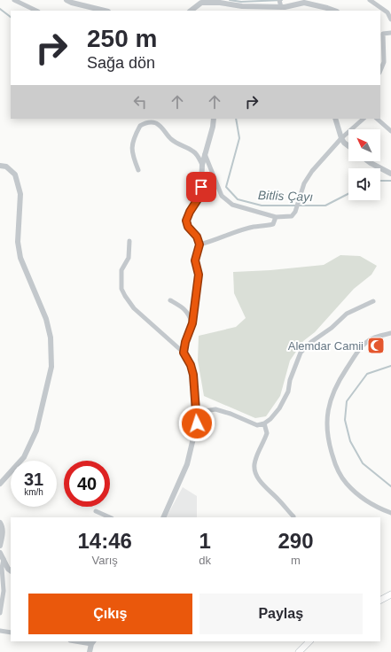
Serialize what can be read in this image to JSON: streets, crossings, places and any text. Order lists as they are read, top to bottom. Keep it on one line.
{"water":["Bitlis Çayı"],"places":{"mosque":["Alemdar Camii"]},"north":"top left","page":{"turn":["250 m","Sağa dön"],"speed":"31 km/h","limit":"40","eta":["14:46","Varış","1","dk","290","m"],"buttons":["Çıkış","Paylaş"]}}
